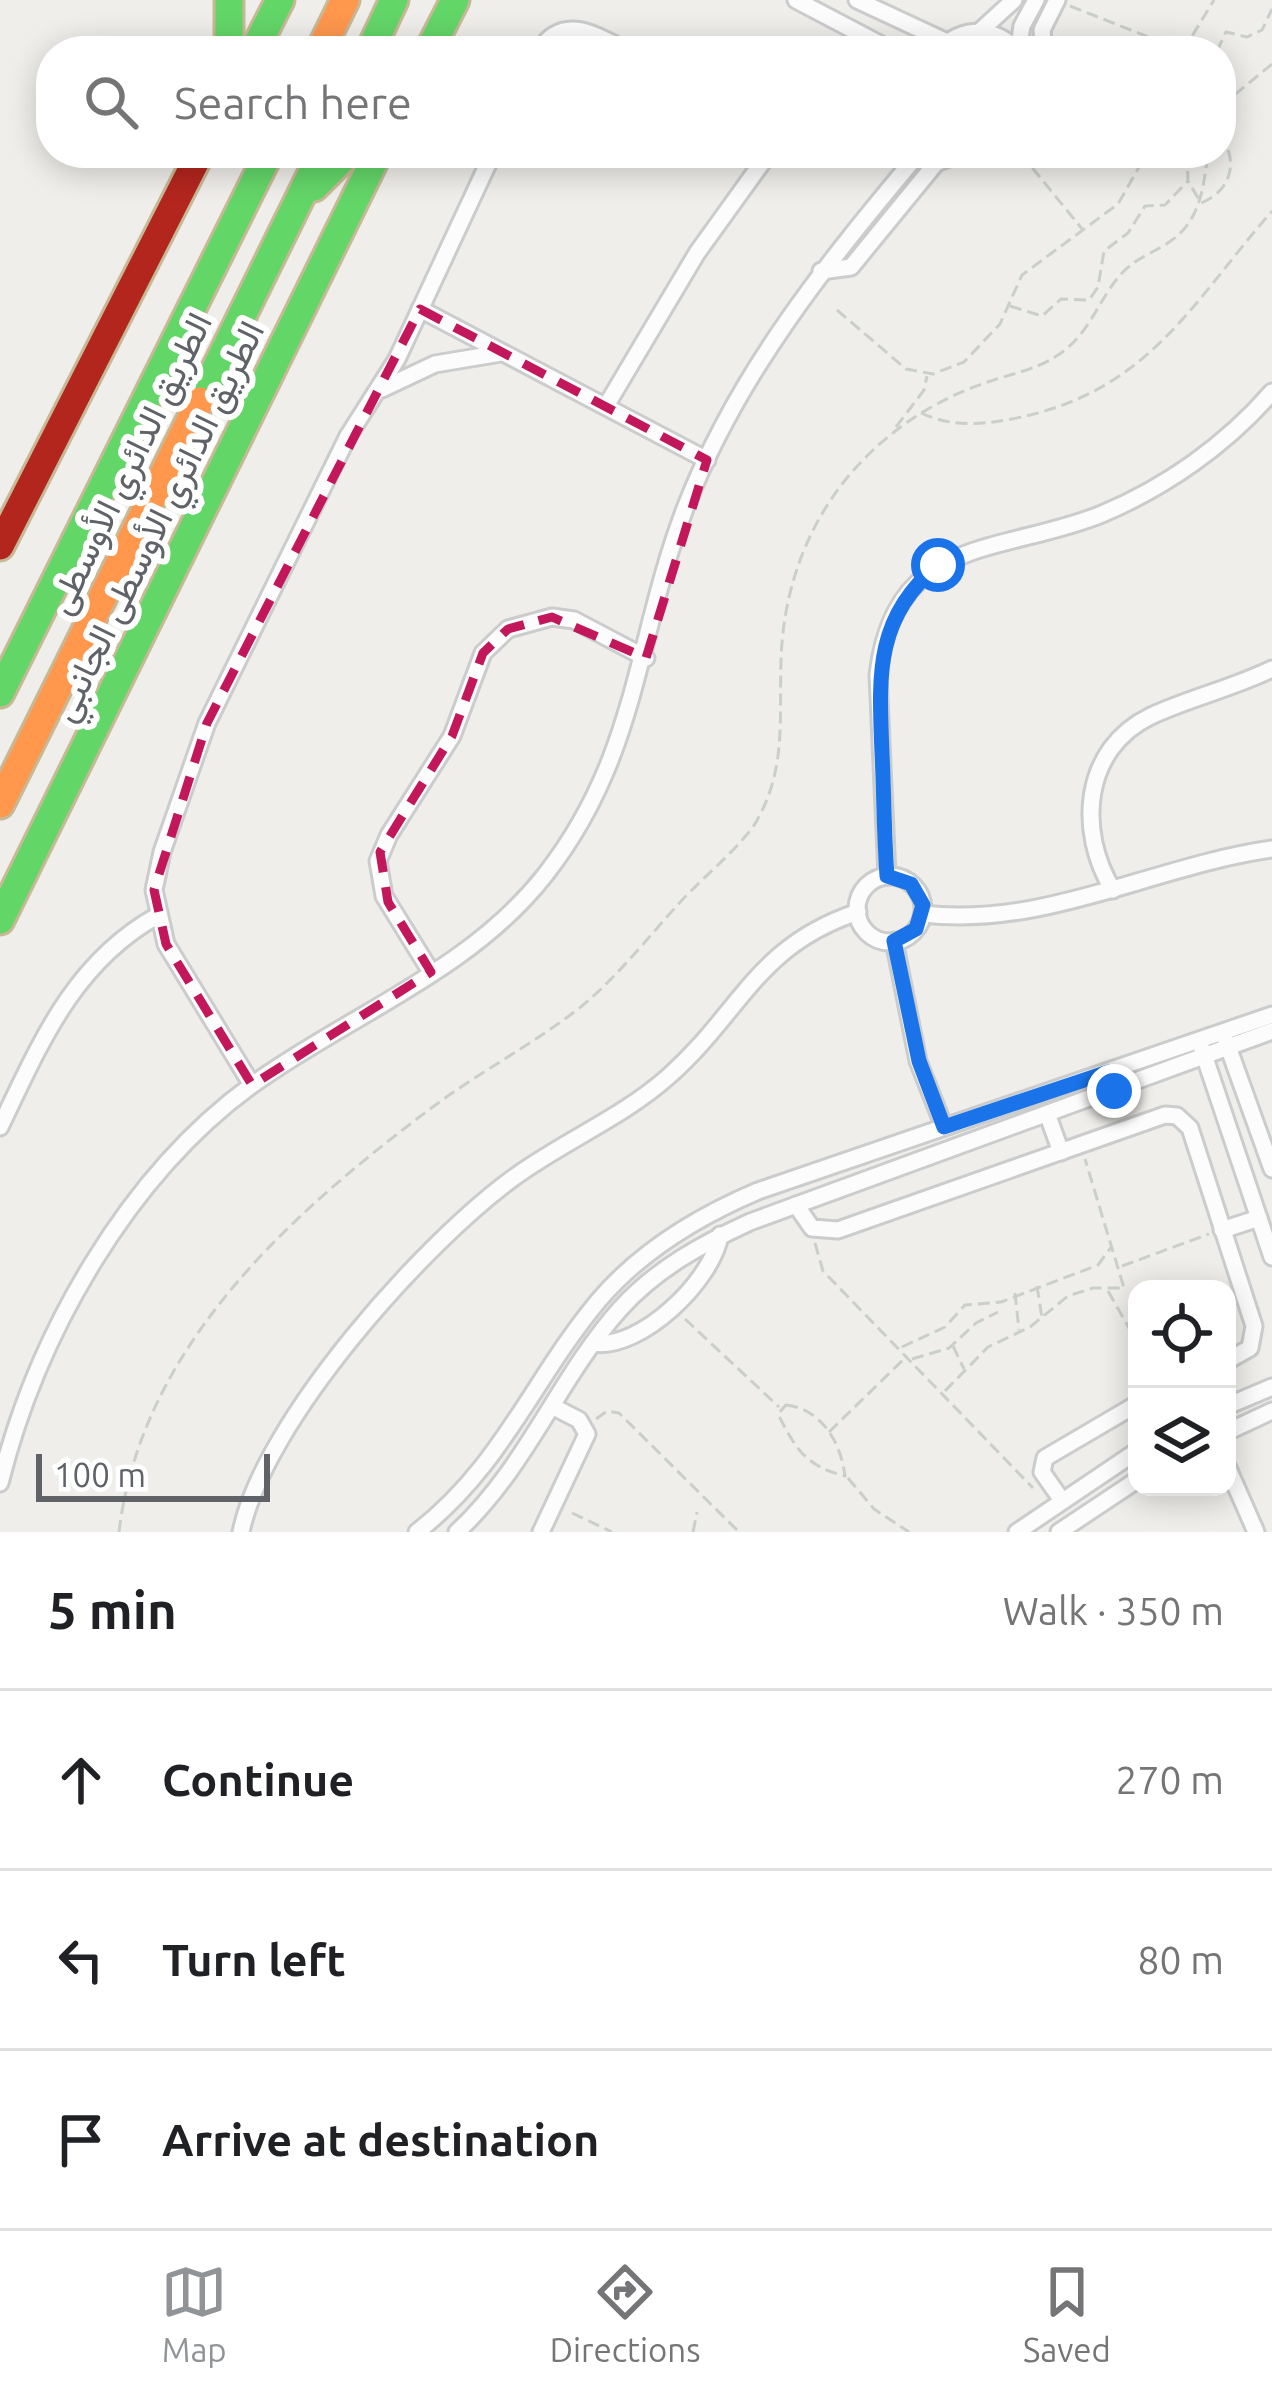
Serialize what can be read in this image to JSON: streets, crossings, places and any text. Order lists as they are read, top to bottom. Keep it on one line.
{"streets":{"highway":["الطريق الدائري الأوسطى","الطريق الدائري الأوسطى الجانبي"]},"scale_bar":"100 m","page":{"search":"Search here","scale":"100 m","heading":["5 min","Walk · 350 m"],"list":[["Continue","270 m"],["Turn left","80 m"],"Arrive at destination"],"nav":["Map","Directions","Saved"]}}
